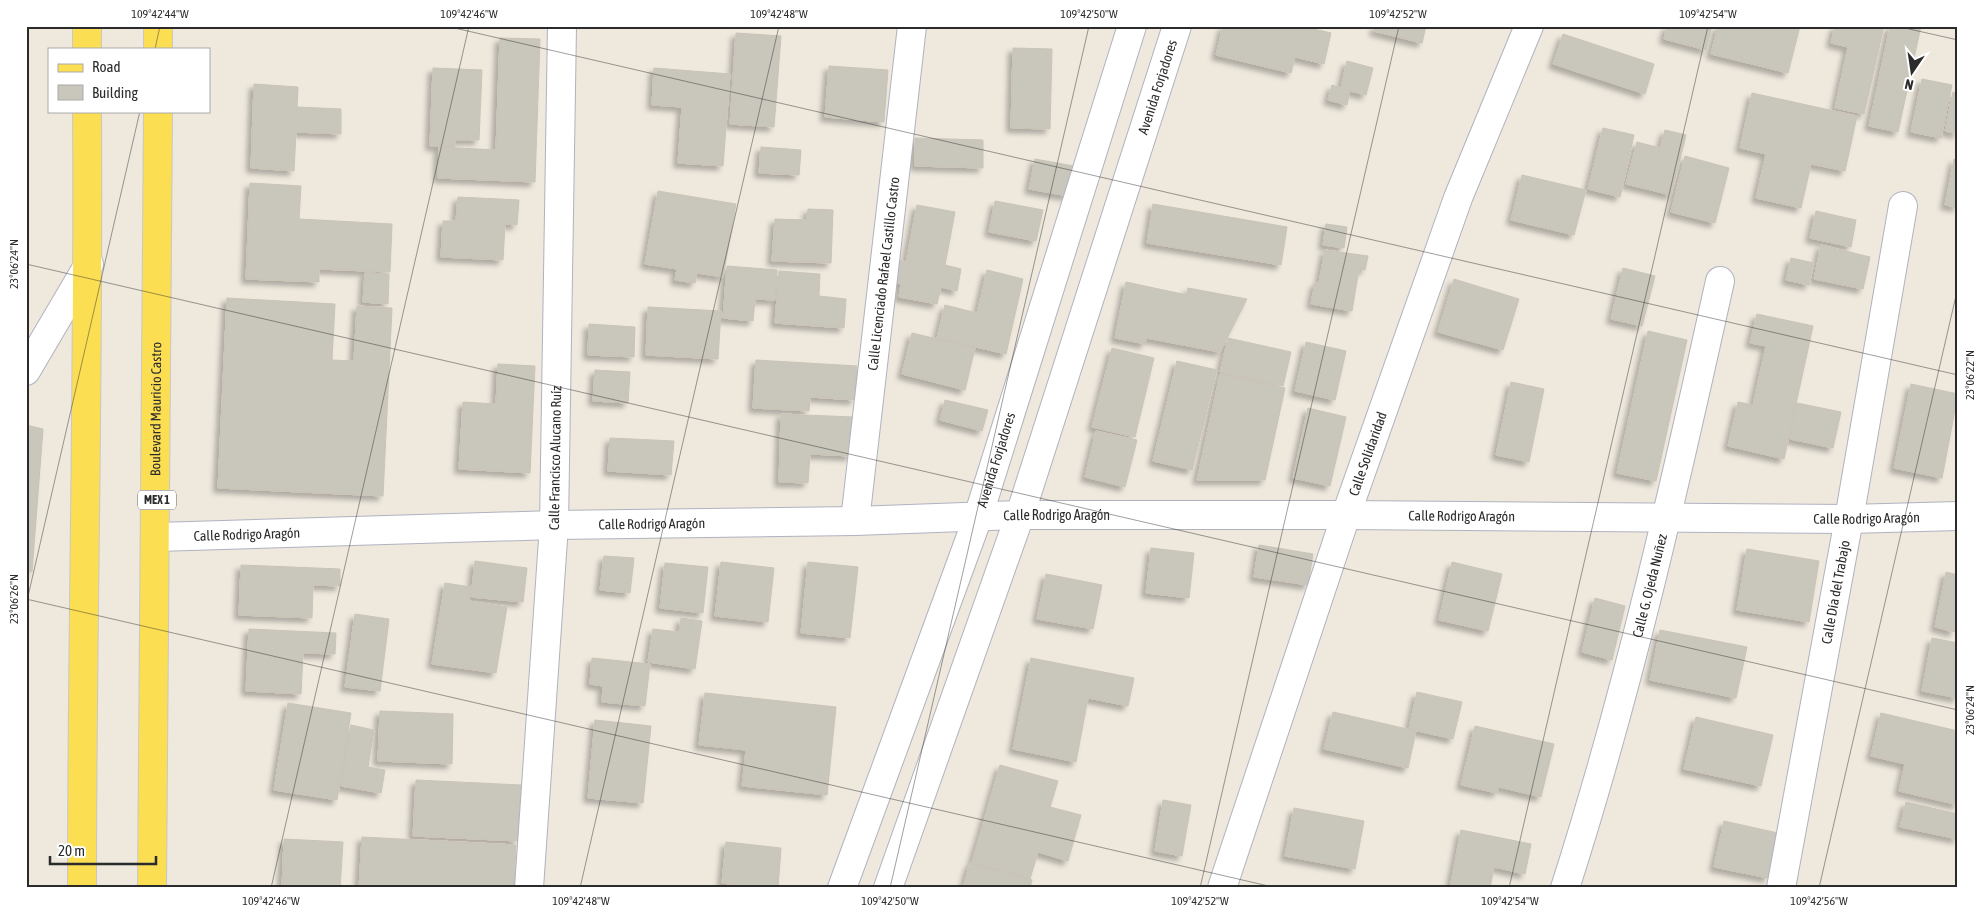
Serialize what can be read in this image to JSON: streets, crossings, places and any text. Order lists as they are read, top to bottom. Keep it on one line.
{"streets":{"main road":["Boulevard Mauricio Castro","MEX 1"],"street":["Avenida Forjadores","Calle Licenciado Rafael Castillo Castro","Calle Solidaridad","Calle Francisco Alucano Ruíz","Calle Rodrigo Aragón","Calle G. Ojeda Nuñez","Calle Día del Trabajo"]},"crossings":[["Avenida Forjadores","Calle Rodrigo Aragón"],["Calle Licenciado Rafael Castillo Castro","Calle Rodrigo Aragón"],["Boulevard Mauricio Castro","Calle Rodrigo Aragón"],["Calle Solidaridad","Calle Rodrigo Aragón"],["Calle Francisco Alucano Ruíz","Calle Rodrigo Aragón"],["Calle Rodrigo Aragón","Calle G. Ojeda Nuñez"],["Calle Rodrigo Aragón","Calle Día del Trabajo"]],"legend":["Road","Building"],"scale_bar":"20 m","north":"bottom","coordinates":["109°42'44\"W","109°42'46\"W","109°42'48\"W","109°42'50\"W","109°42'52\"W","109°42'54\"W","23°06'24\"N","23°06'22\"N","23°06'26\"N","109°42'56\"W"]}
